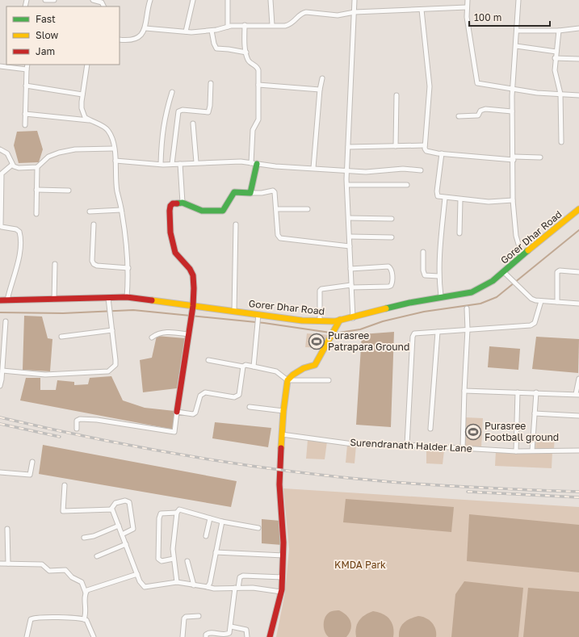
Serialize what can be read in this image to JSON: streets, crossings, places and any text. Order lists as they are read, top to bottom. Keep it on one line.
{"streets":{"street":["Gorer Dhar Road","Surendranath Halder Lane"]},"parks":["KMDA Park"],"places":{"sports":["Purasree Patrapara Ground","Purasree Football ground"]},"legend":["Fast","Slow","Jam"],"scale_bar":"100 m"}
